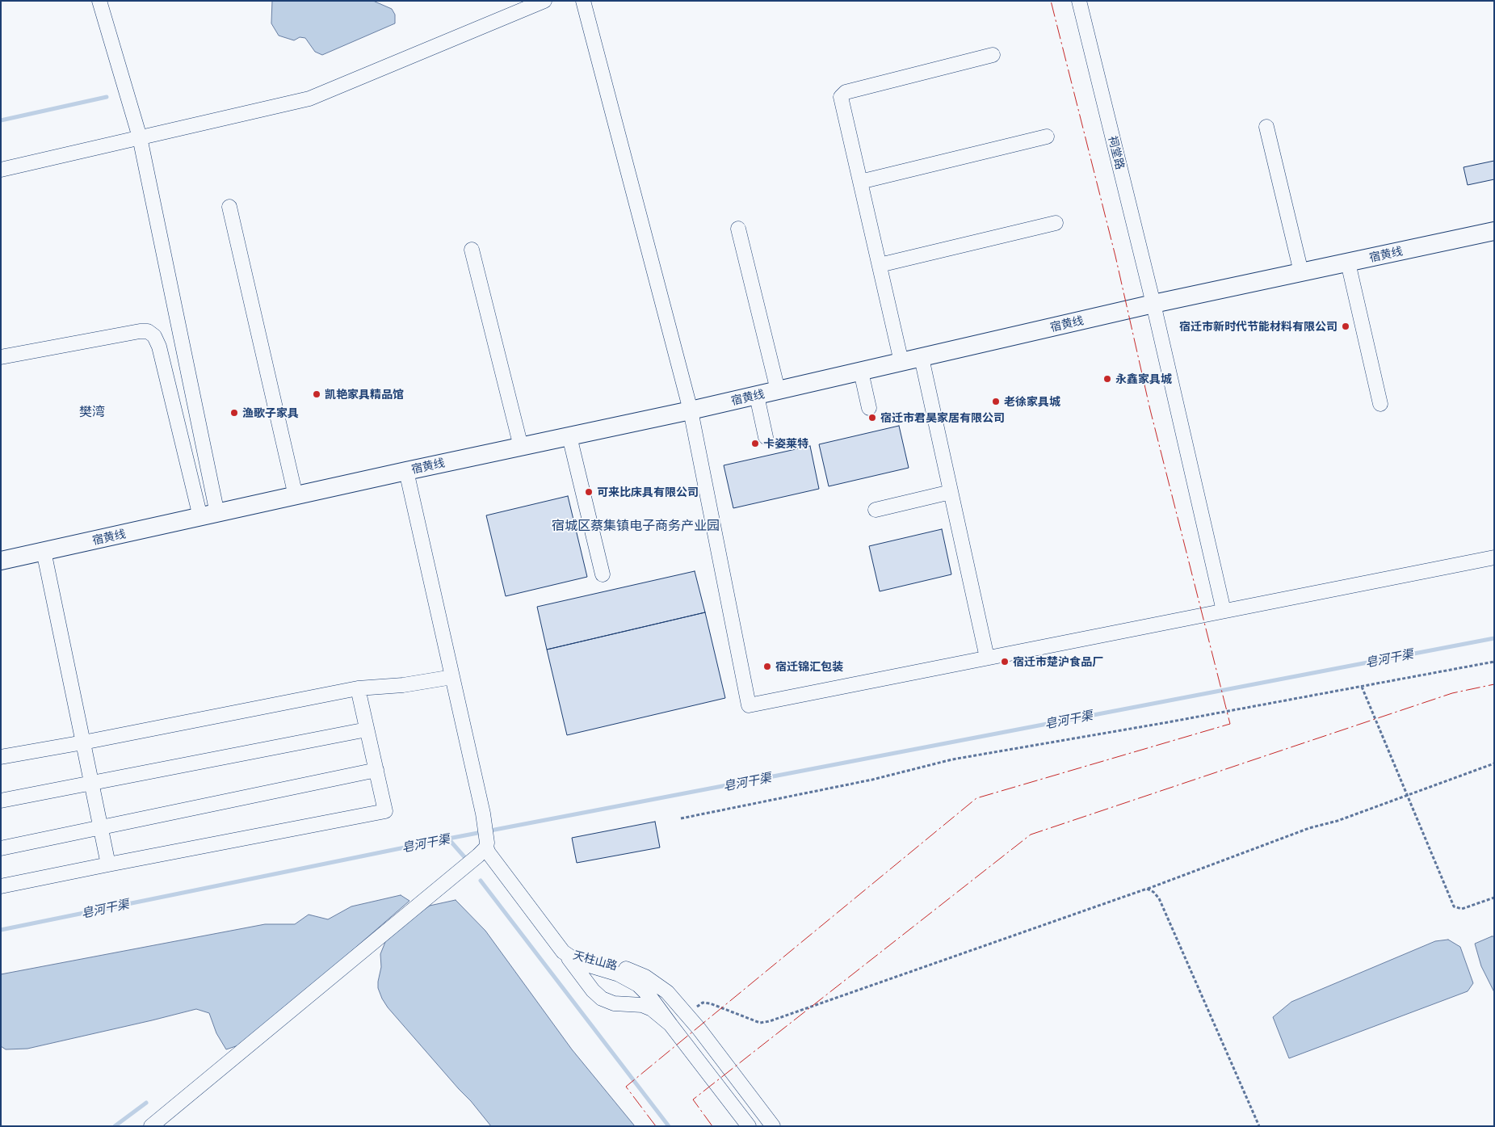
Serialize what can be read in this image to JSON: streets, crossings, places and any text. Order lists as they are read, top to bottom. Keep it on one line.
{"streets":{"main road":["宿黄线"],"street":["祠堂路","天柱山路"]},"crossings":[["祠堂路","宿黄线"]],"districts":["樊湾","宿城区蔡集镇电子商务产业园"],"water":["皂河干渠"],"places":["宿迁市新时代节能材料有限公司","永鑫家具城","凯艳家具精品馆","老徐家具城","渔歌子家具","宿迁市君昊家居有限公司","卡姿莱特","可来比床具有限公司","宿迁市楚沪食品厂","宿迁锦汇包装"]}
